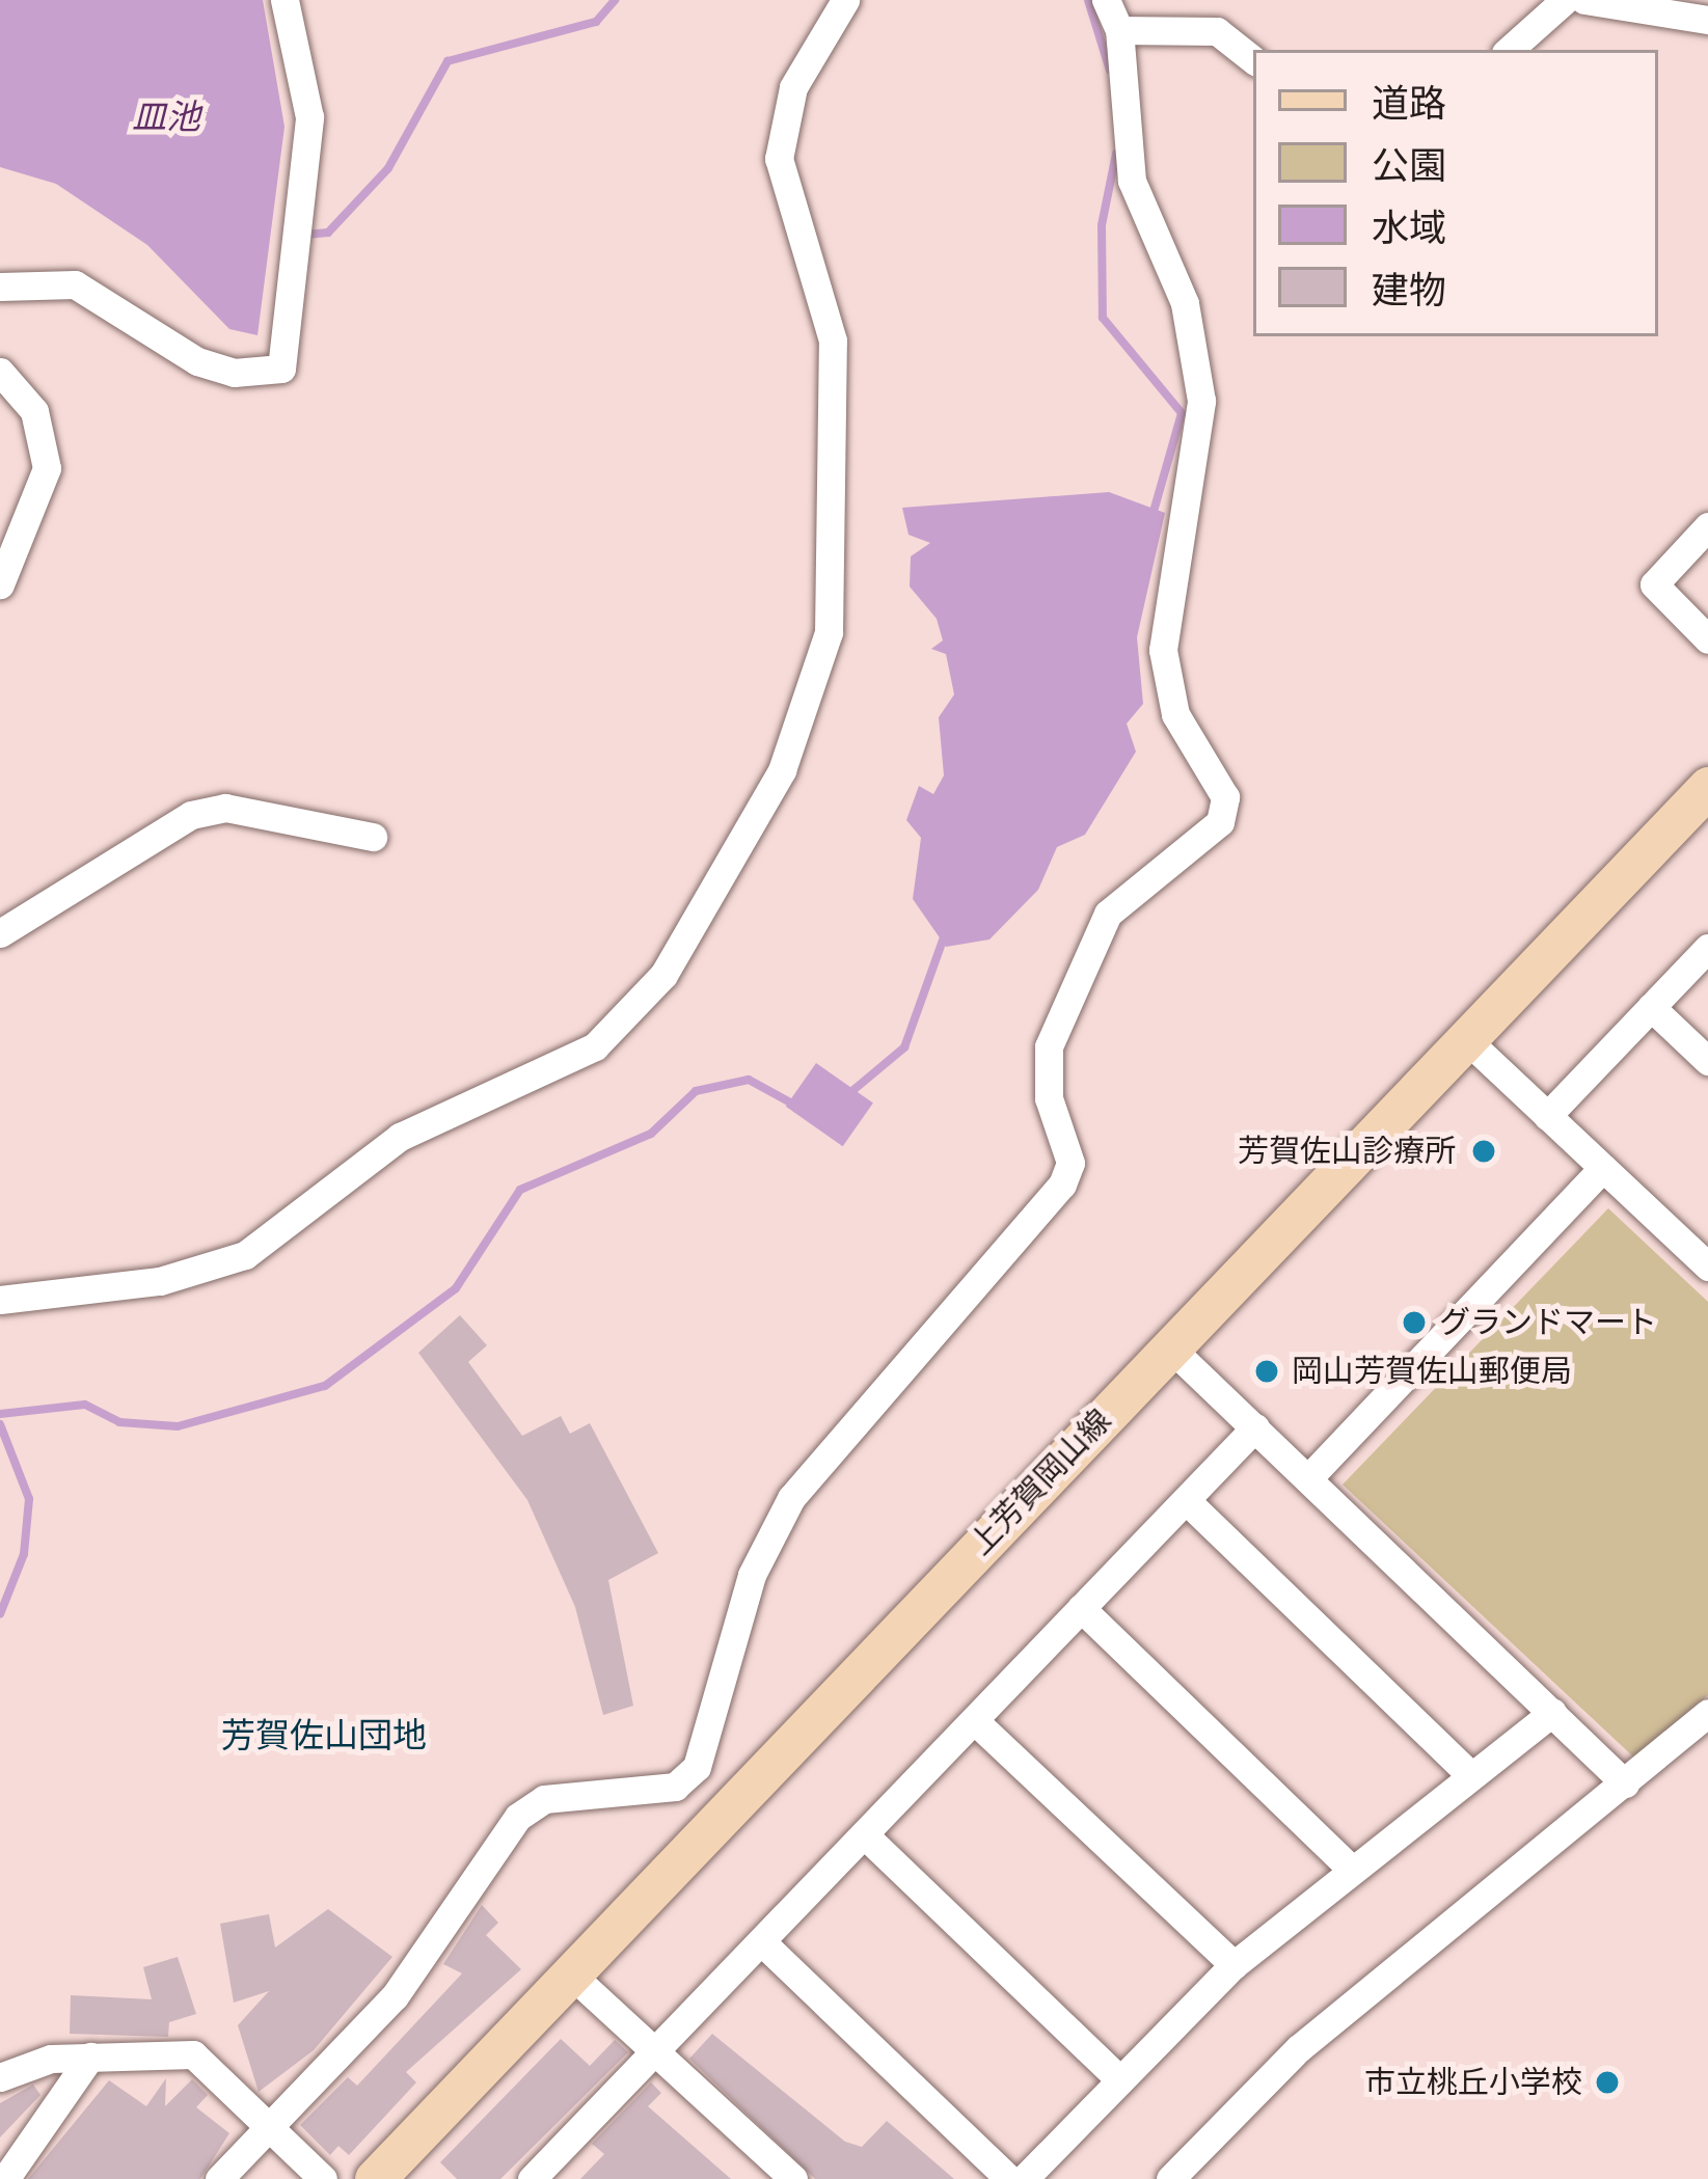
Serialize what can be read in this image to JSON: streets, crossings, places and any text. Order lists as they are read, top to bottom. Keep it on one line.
{"streets":{"main road":["上芳賀岡山線"]},"districts":["芳賀佐山団地"],"water":["皿池"],"places":["芳賀佐山診療所","グランドマート","岡山芳賀佐山郵便局","市立桃丘小学校"],"legend":["道路","公園","水域","建物"]}
